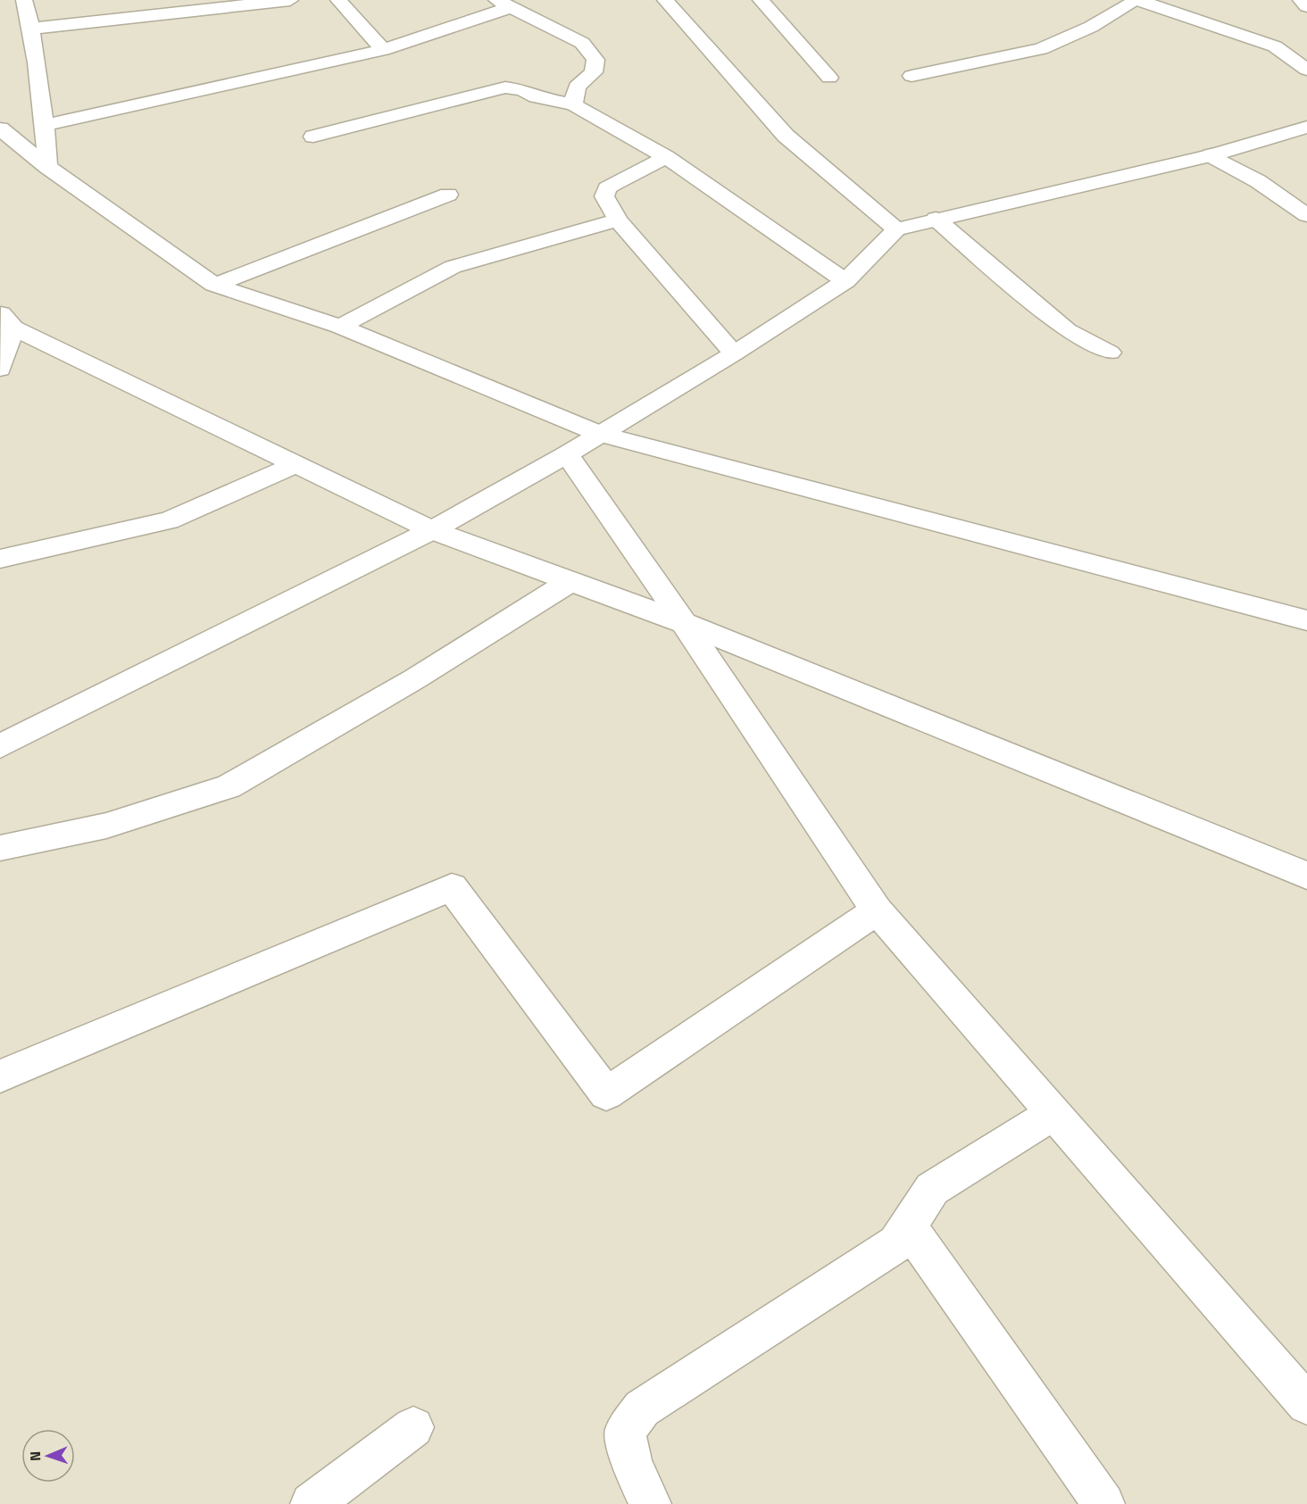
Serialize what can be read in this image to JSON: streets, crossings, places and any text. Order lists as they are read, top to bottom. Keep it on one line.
{"north":"left"}
